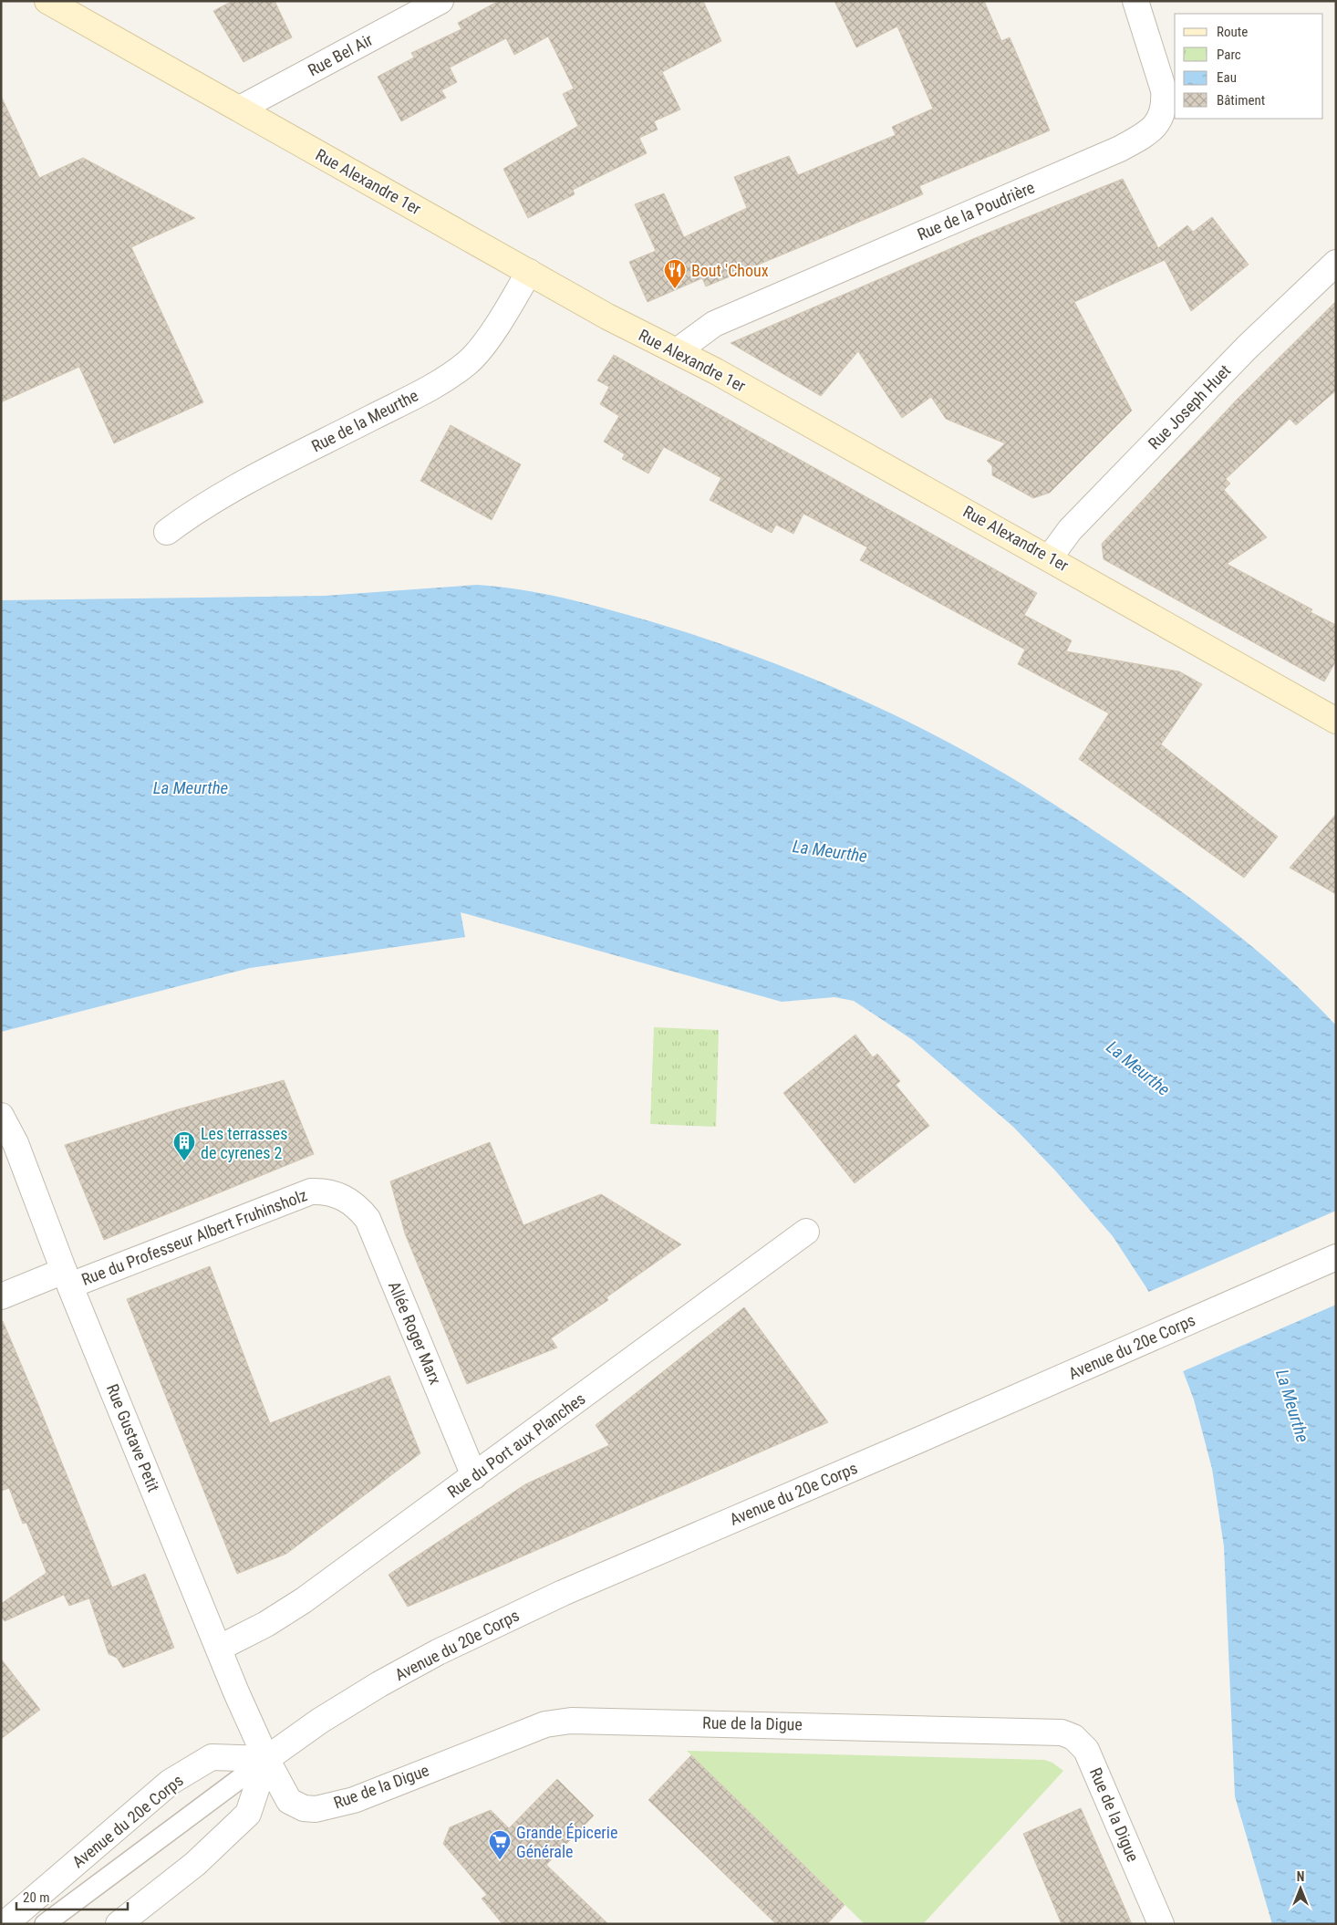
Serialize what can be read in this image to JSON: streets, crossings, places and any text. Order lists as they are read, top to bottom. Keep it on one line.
{"streets":{"main road":["Rue Alexandre 1er"],"street":["Rue Bel Air","Rue de la Poudrière","Rue Joseph Huet","Rue de la Meurthe","Rue du Professeur Albert Fruhinsholz","Allée Roger Marx","Avenue du 20e Corps","Rue Gustave Petit","Rue du Port aux Planches","Rue de la Digue"]},"crossings":[["Rue Bel Air","Rue Alexandre 1er"],["Rue Alexandre 1er","Rue de la Poudrière"],["Rue Alexandre 1er","Rue Joseph Huet"],["Rue Alexandre 1er","Rue de la Meurthe"],["Rue du Professeur Albert Fruhinsholz","Allée Roger Marx"],["Rue du Professeur Albert Fruhinsholz","Rue Gustave Petit"],["Allée Roger Marx","Rue du Port aux Planches"],["Avenue du 20e Corps","Rue Gustave Petit"],["Avenue du 20e Corps","Rue de la Digue"],["Rue Gustave Petit","Rue du Port aux Planches"],["Rue Gustave Petit","Rue de la Digue"]],"water":["La Meurthe"],"places":{"restaurant":["Bout 'Choux"],"building":["Les terrasses de cyrenes 2"],"supermarket":["Grande Épicerie Générale"]},"legend":["Route","Parc","Eau","Bâtiment"],"scale_bar":"20 m","north":"top"}
